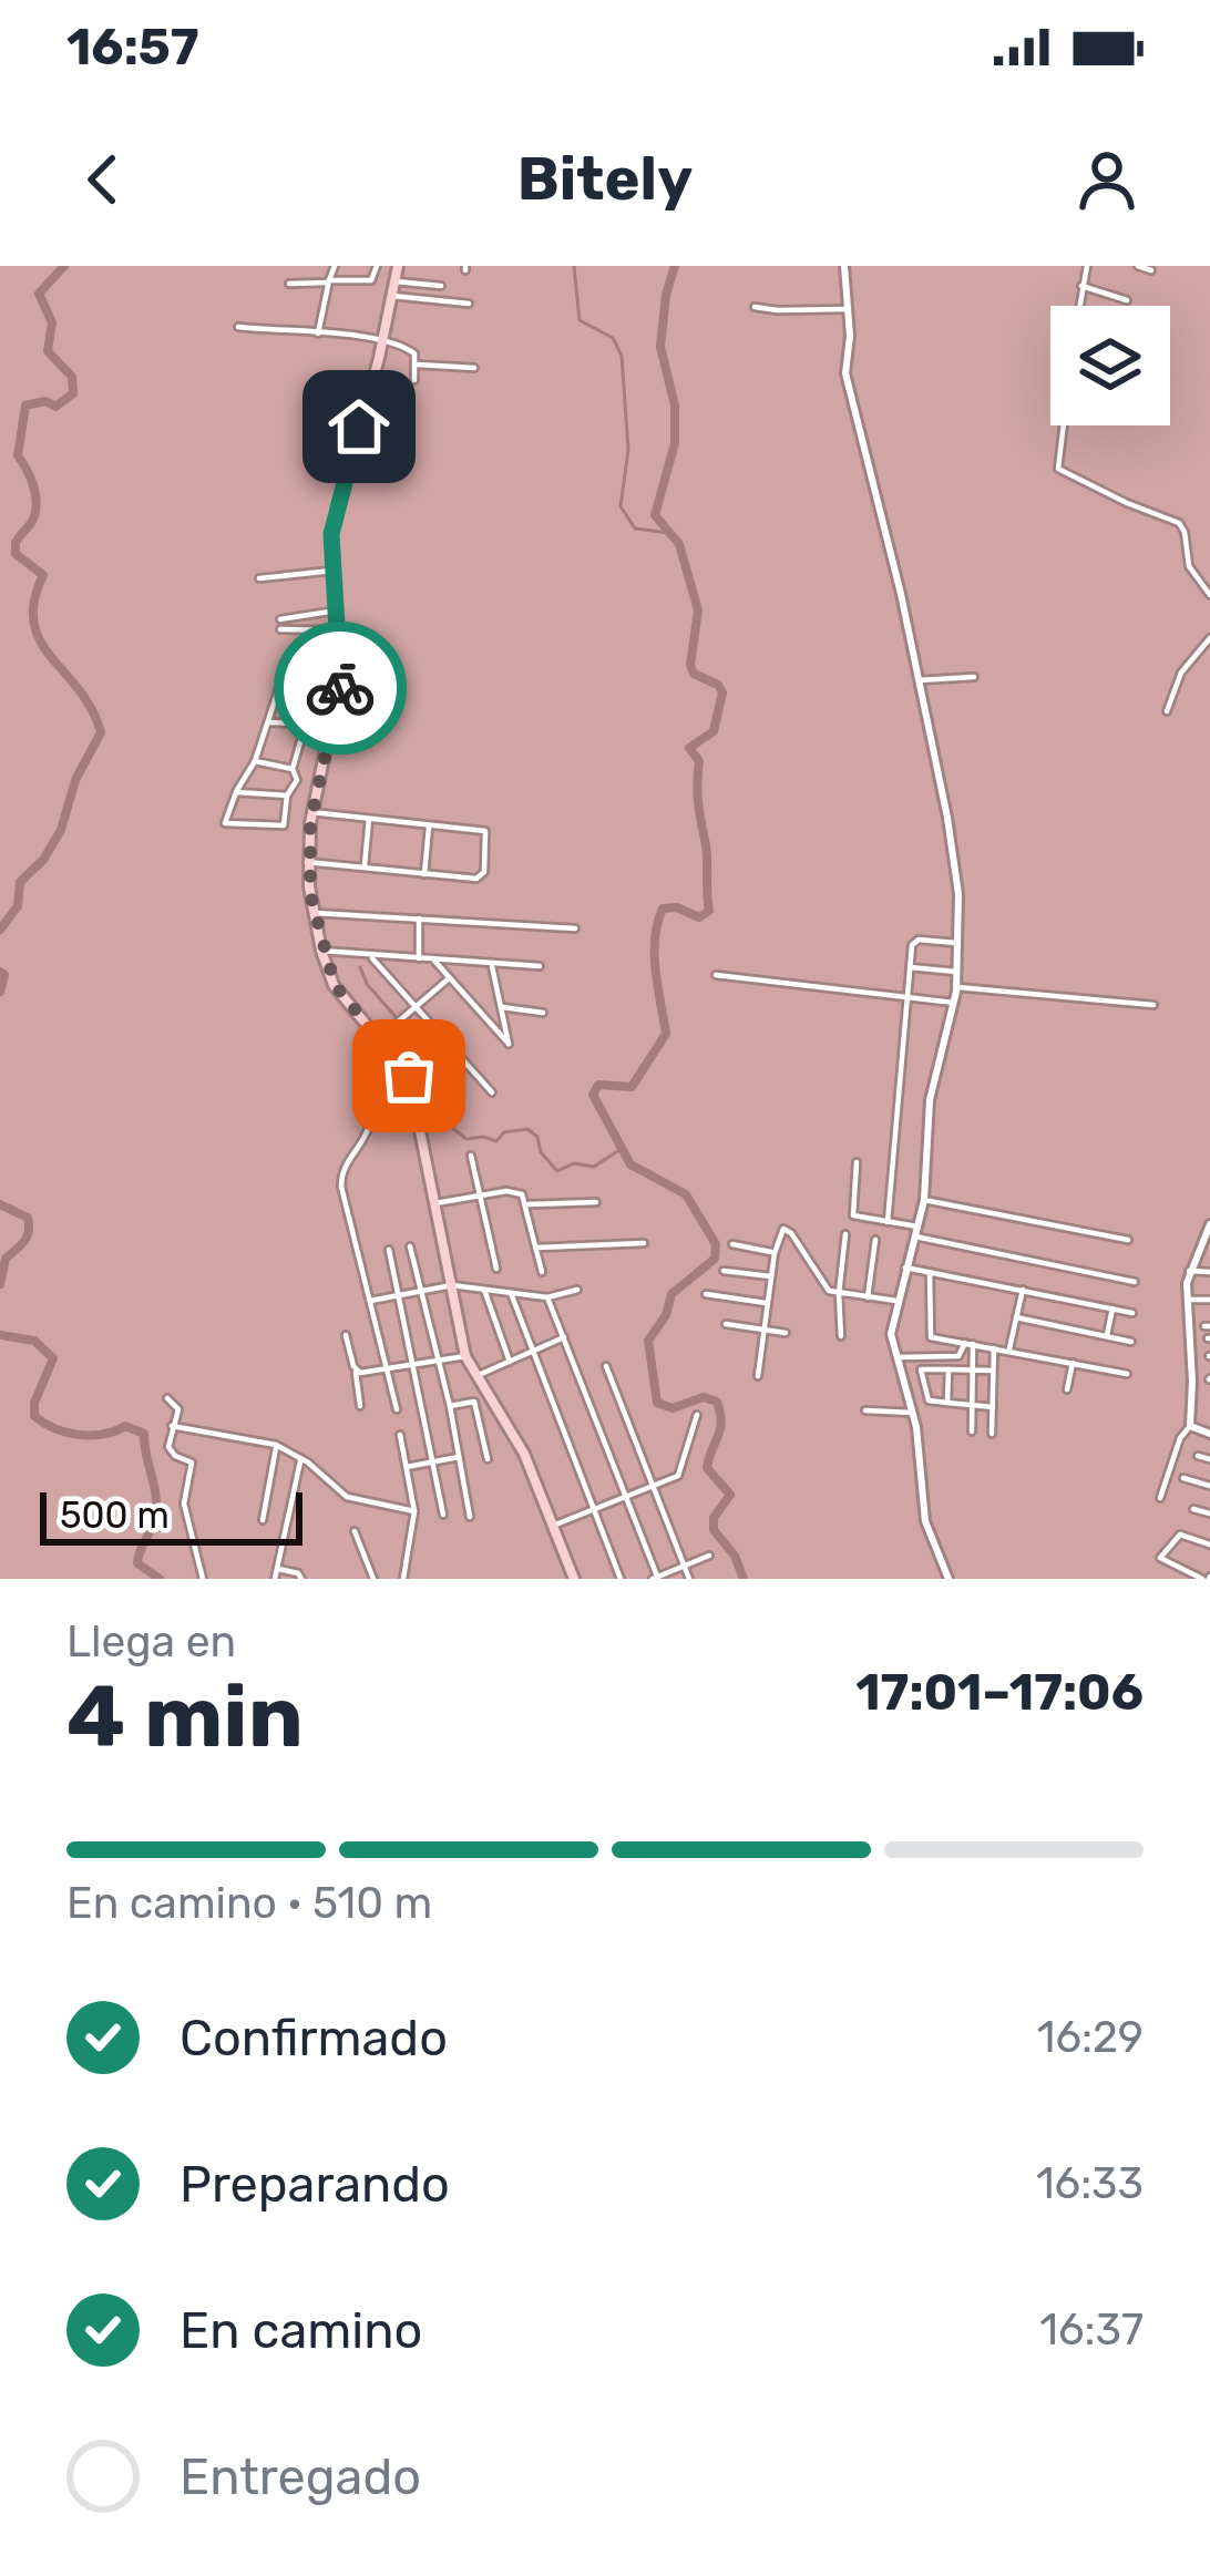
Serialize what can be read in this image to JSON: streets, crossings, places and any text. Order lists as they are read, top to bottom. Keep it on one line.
{"scale_bar":"500 m","page":{"status":"16:57","header":"Bitely","scale":"500 m","heading":["4 min","Llega en","17:01–17:06"],"bar":"En camino · 510 m","list":[["Confirmado","16:29"],["Preparando","16:33"],["En camino","16:37"],"Entregado"]}}
